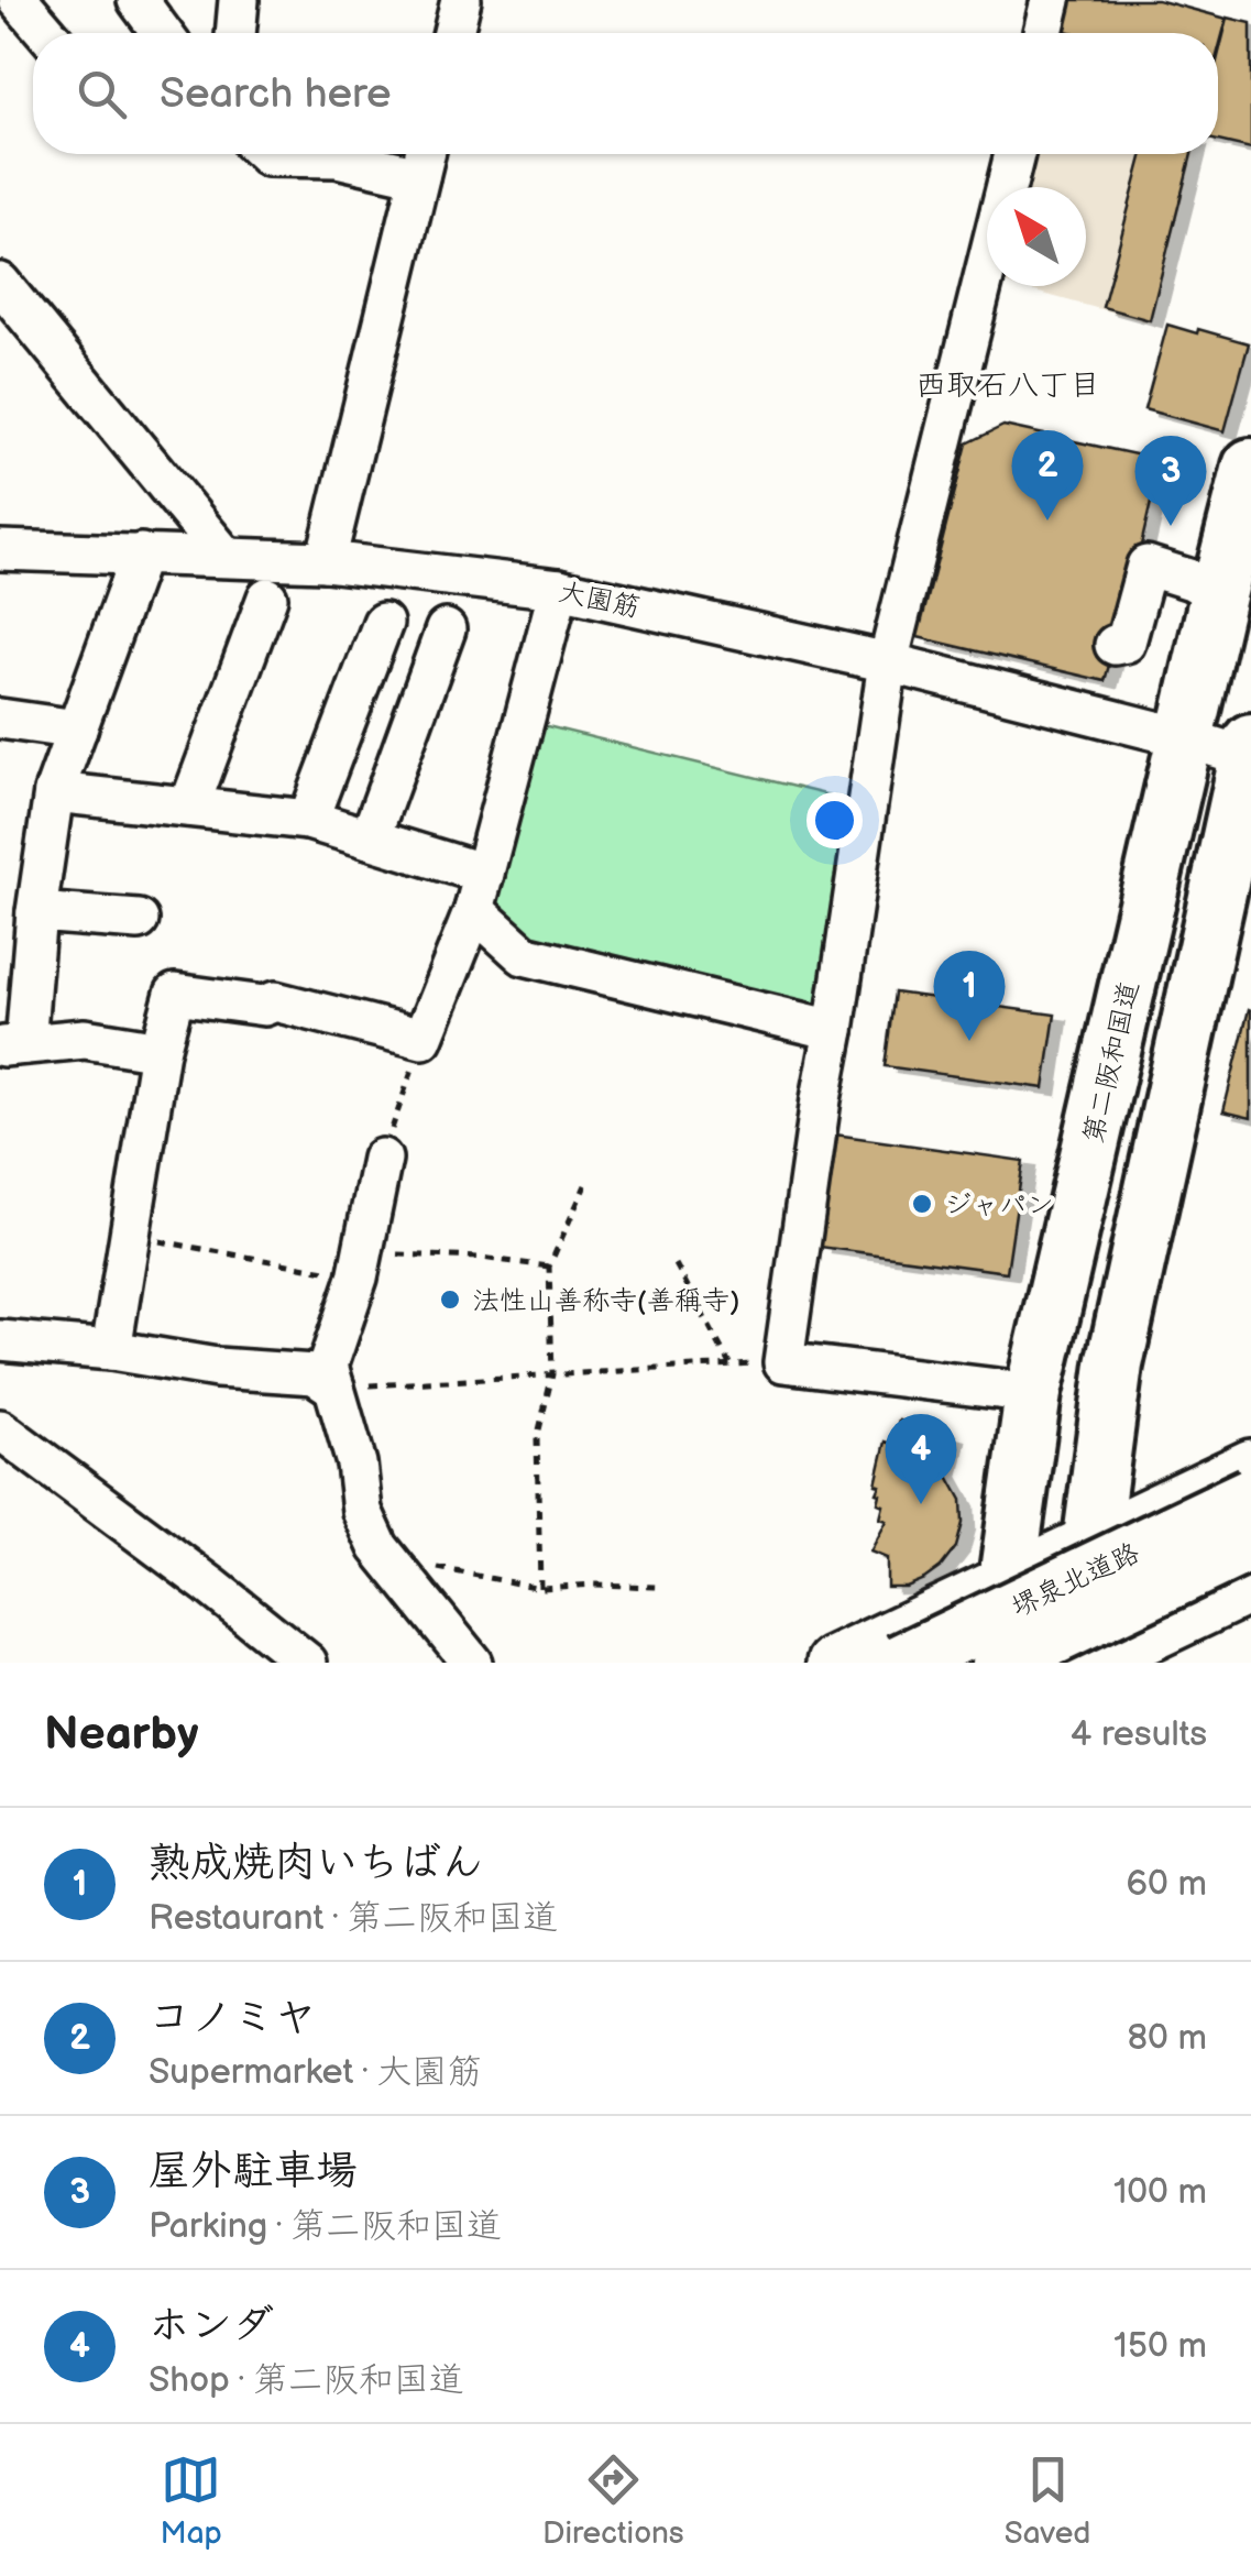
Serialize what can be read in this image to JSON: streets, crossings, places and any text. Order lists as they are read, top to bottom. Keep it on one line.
{"streets":{"highway":["第二阪和国道","堺泉北道路"],"street":["大園筋"]},"crossings":[["大園筋","第二阪和国道"],["第二阪和国道","堺泉北道路"]],"districts":["西取石八丁目"],"places":["ジャパン","法性山善称寺(善稱寺)"],"north":"top left","page":{"search":"Search here","pins":["2","3","1","4"],"heading":["Nearby","4 results"],"list":[{"mark":"1","name":"熟成焼肉いちばん","note":"Restaurant · 第二阪和国道","value":"60 m"},{"mark":"2","name":"コノミヤ","note":"Supermarket · 大園筋","value":"80 m"},{"mark":"3","name":"屋外駐車場","note":"Parking · 第二阪和国道","value":"100 m"},{"mark":"4","name":"ホンダ","note":"Shop · 第二阪和国道","value":"150 m"}],"nav":["Map","Directions","Saved"]}}
